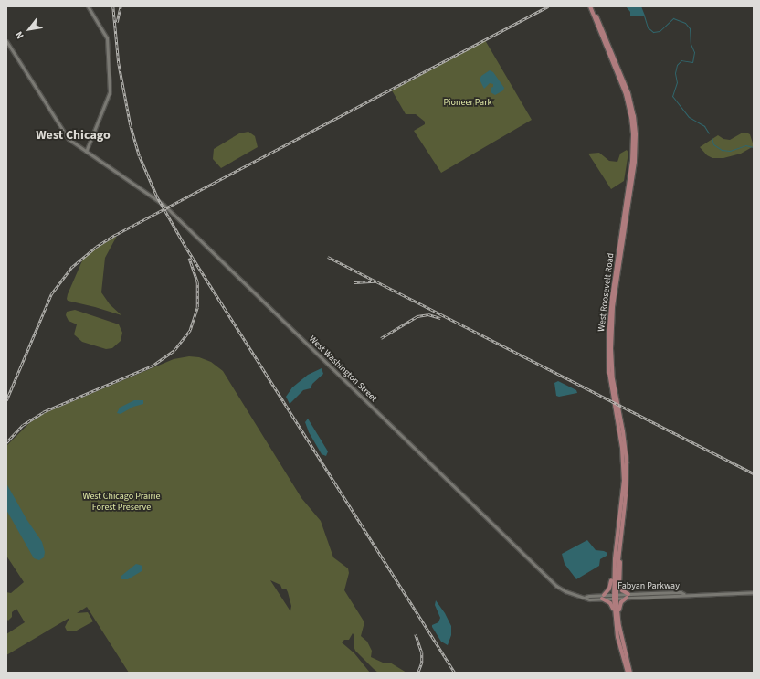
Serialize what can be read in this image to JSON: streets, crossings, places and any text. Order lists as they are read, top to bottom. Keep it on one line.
{"streets":{"main road":["West Roosevelt Road","West Washington Street","Fabyan Parkway"]},"crossings":[["West Roosevelt Road","West Washington Street"],["West Roosevelt Road","Fabyan Parkway"],["West Washington Street","Fabyan Parkway"]],"districts":["West Chicago"],"parks":["Pioneer Park","West Chicago Prairie Forest Preserve"],"north":"bottom left"}
